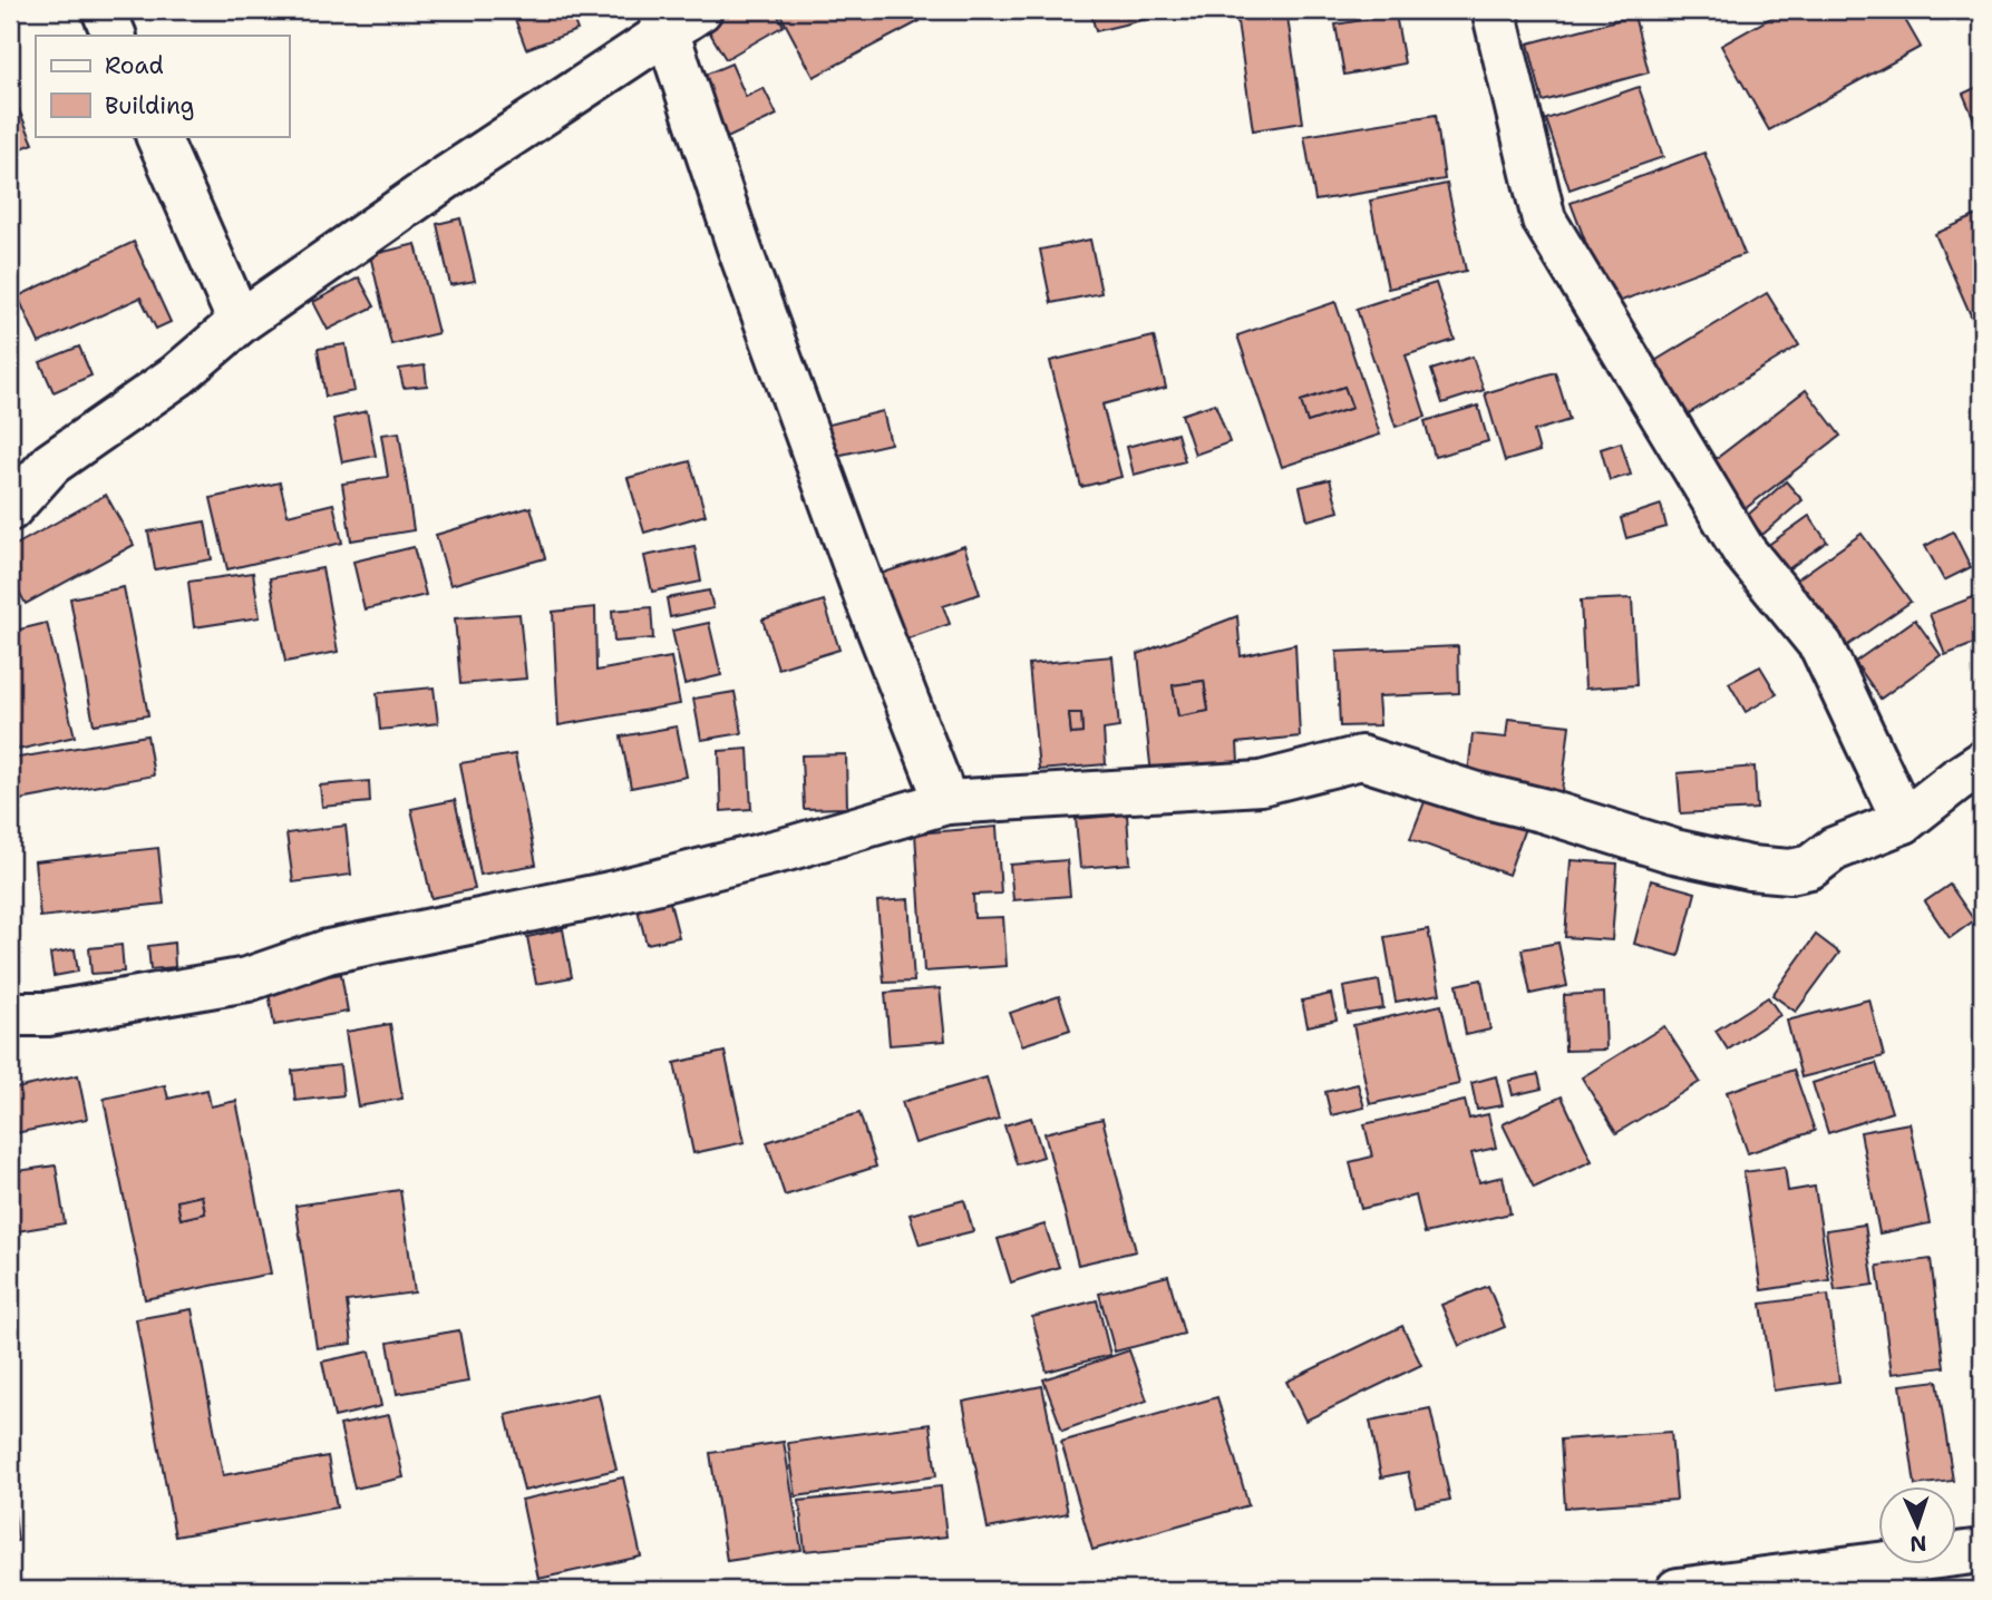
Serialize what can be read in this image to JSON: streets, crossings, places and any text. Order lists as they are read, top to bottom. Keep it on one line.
{"legend":["Road","Building"],"north":"bottom"}
